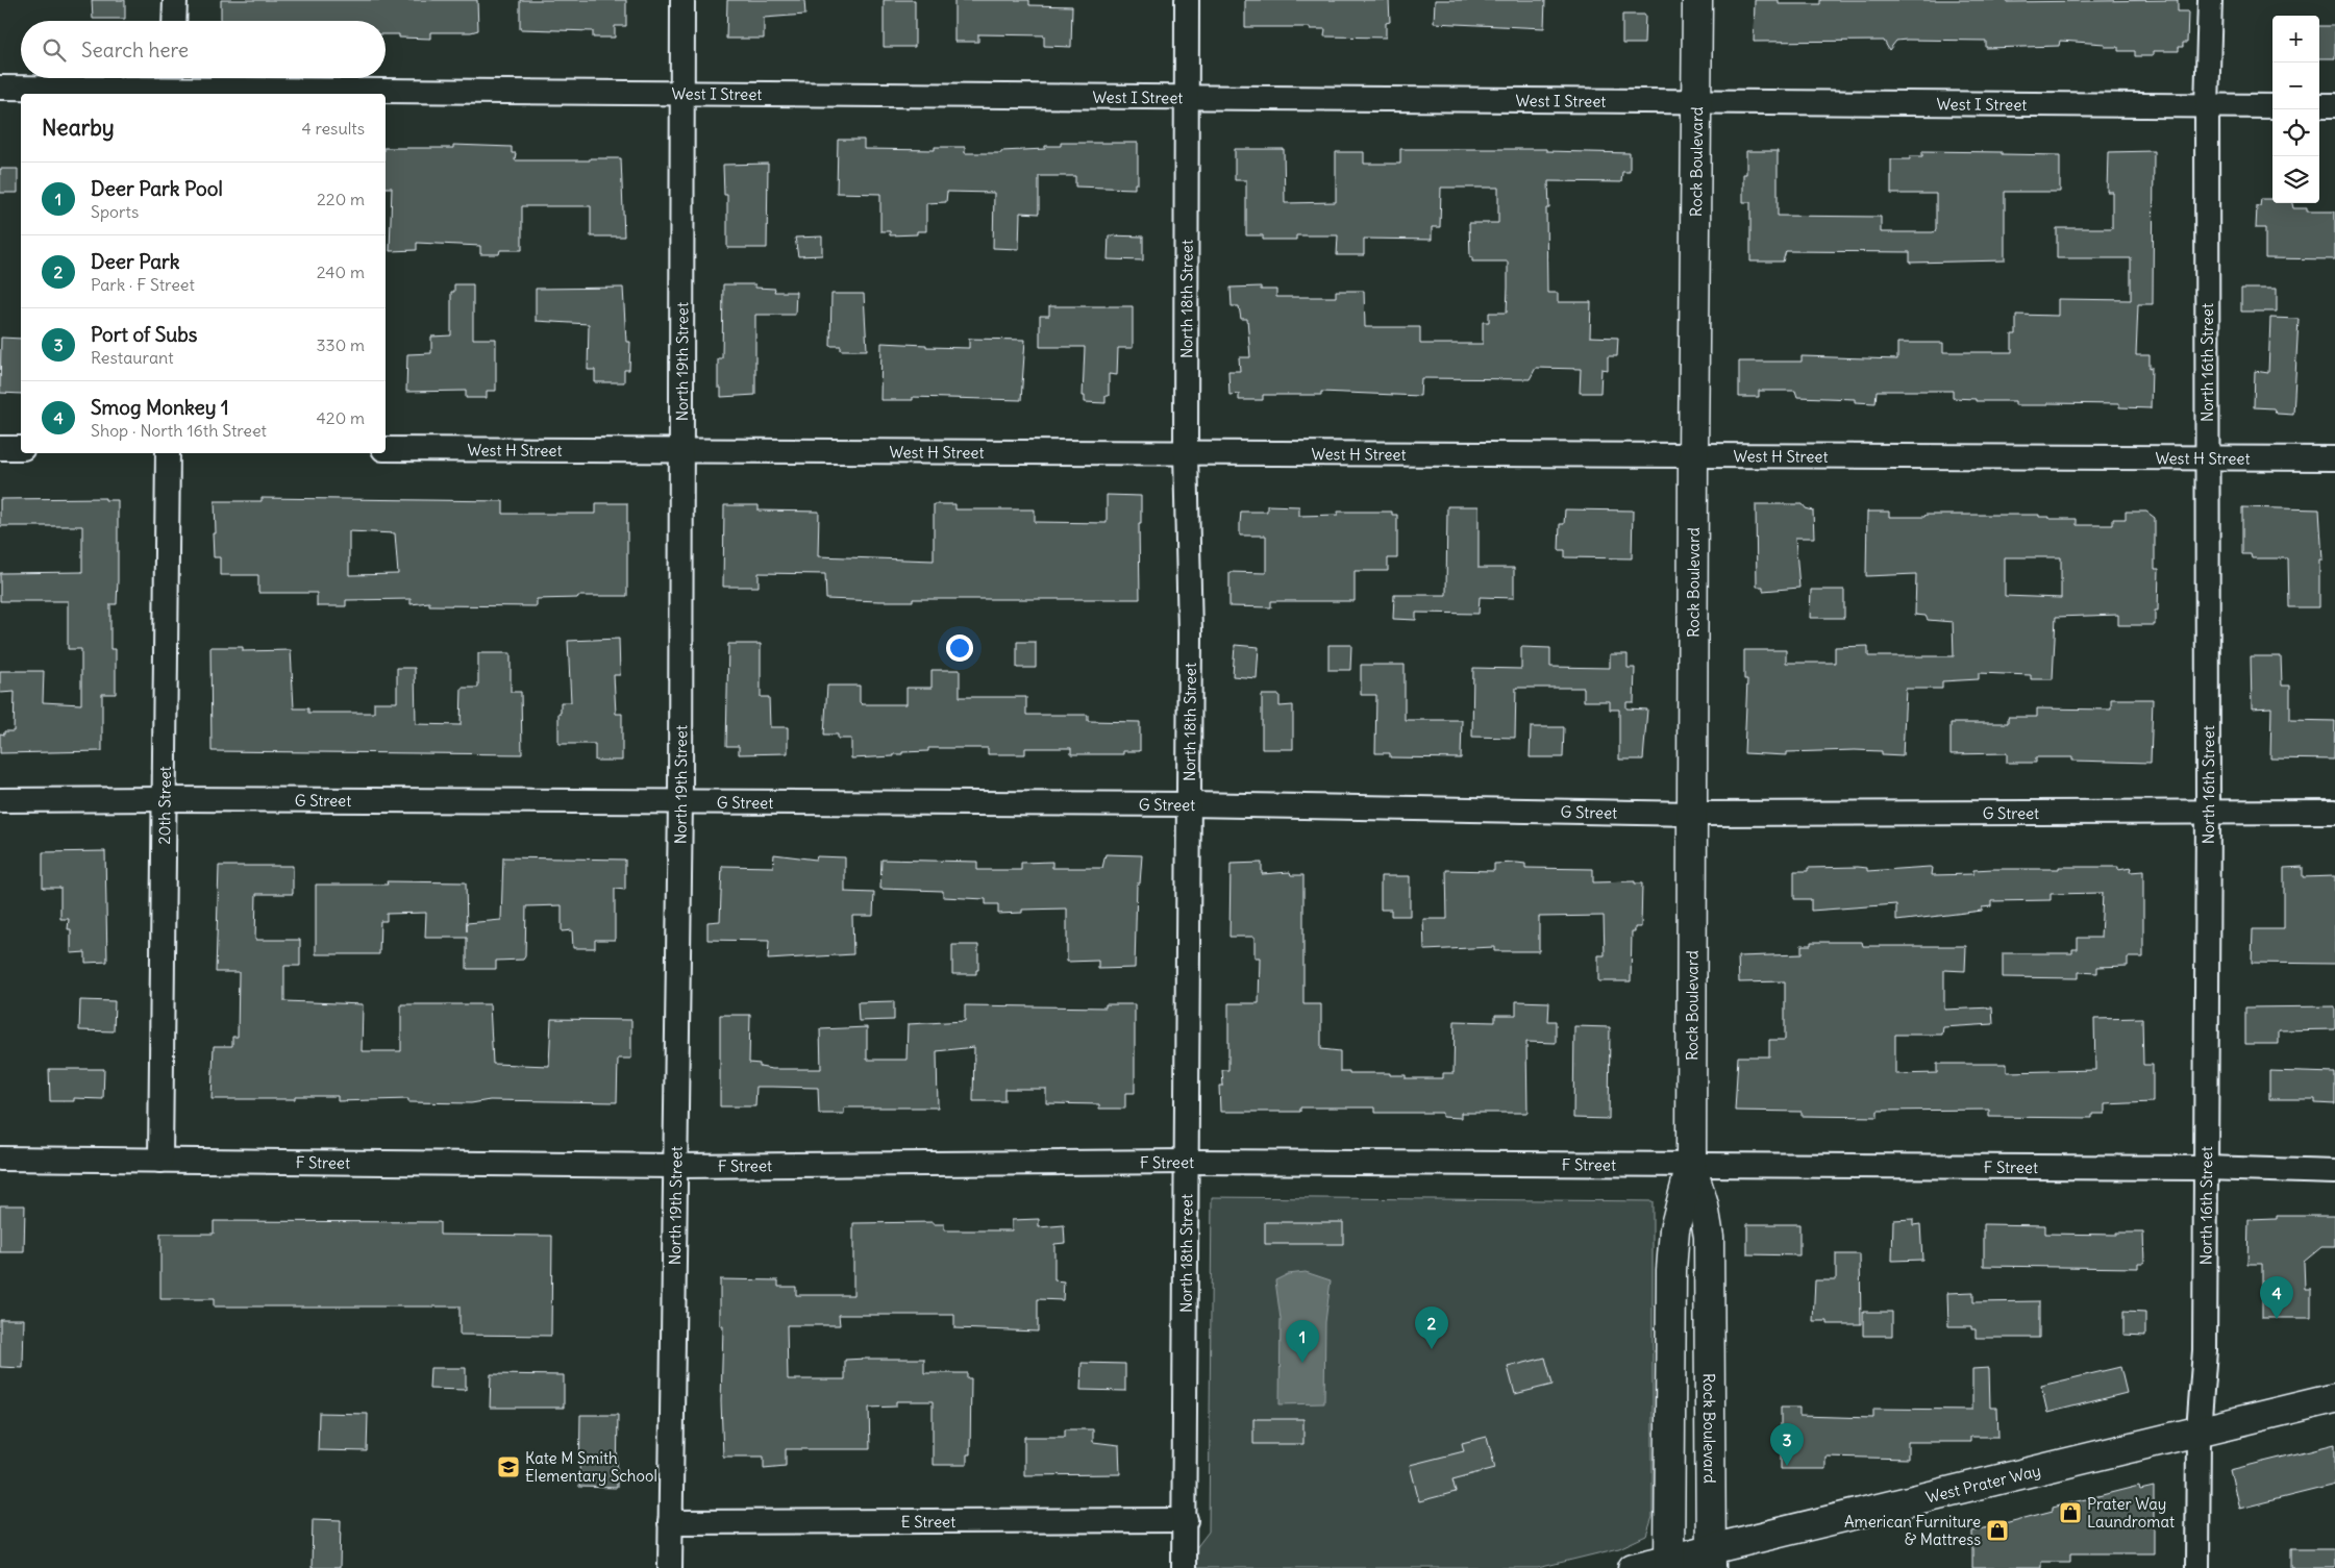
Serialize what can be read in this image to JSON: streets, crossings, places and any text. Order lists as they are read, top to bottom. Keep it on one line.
{"streets":{"main road":["Rock Boulevard","West Prater Way"],"street":["West I Street","North 18th Street","North 19th Street","North 16th Street","West H Street","G Street","20th Street","F Street","E Street"]},"crossings":[["West I Street","Rock Boulevard"],["West I Street","North 18th Street"],["West I Street","North 19th Street"],["West I Street","North 16th Street"],["Rock Boulevard","West H Street"],["Rock Boulevard","G Street"],["Rock Boulevard","F Street"],["Rock Boulevard","West Prater Way"],["North 18th Street","West H Street"],["North 18th Street","G Street"],["North 18th Street","F Street"],["North 18th Street","E Street"],["North 19th Street","West H Street"],["North 19th Street","G Street"],["North 19th Street","F Street"],["North 19th Street","E Street"],["North 16th Street","West H Street"],["North 16th Street","G Street"],["North 16th Street","F Street"],["North 16th Street","West Prater Way"],["G Street","20th Street"],["20th Street","F Street"]],"places":{"school or university":["Kate M Smith Elementary School"],"shop":["Prater Way Laundromat","American Furniture & Mattress"]},"page":{"map_buttons":["+","−"],"search":"Search here","heading":["Nearby","4 results"],"list":[{"mark":"1","name":"Deer Park Pool","note":"Sports","value":"220 m"},{"mark":"2","name":"Deer Park","note":"Park · F Street","value":"240 m"},{"mark":"3","name":"Port of Subs","note":"Restaurant","value":"330 m"},{"mark":"4","name":"Smog Monkey 1","note":"Shop · North 16th Street","value":"420 m"}],"pins":["4","2","1","3"]}}
